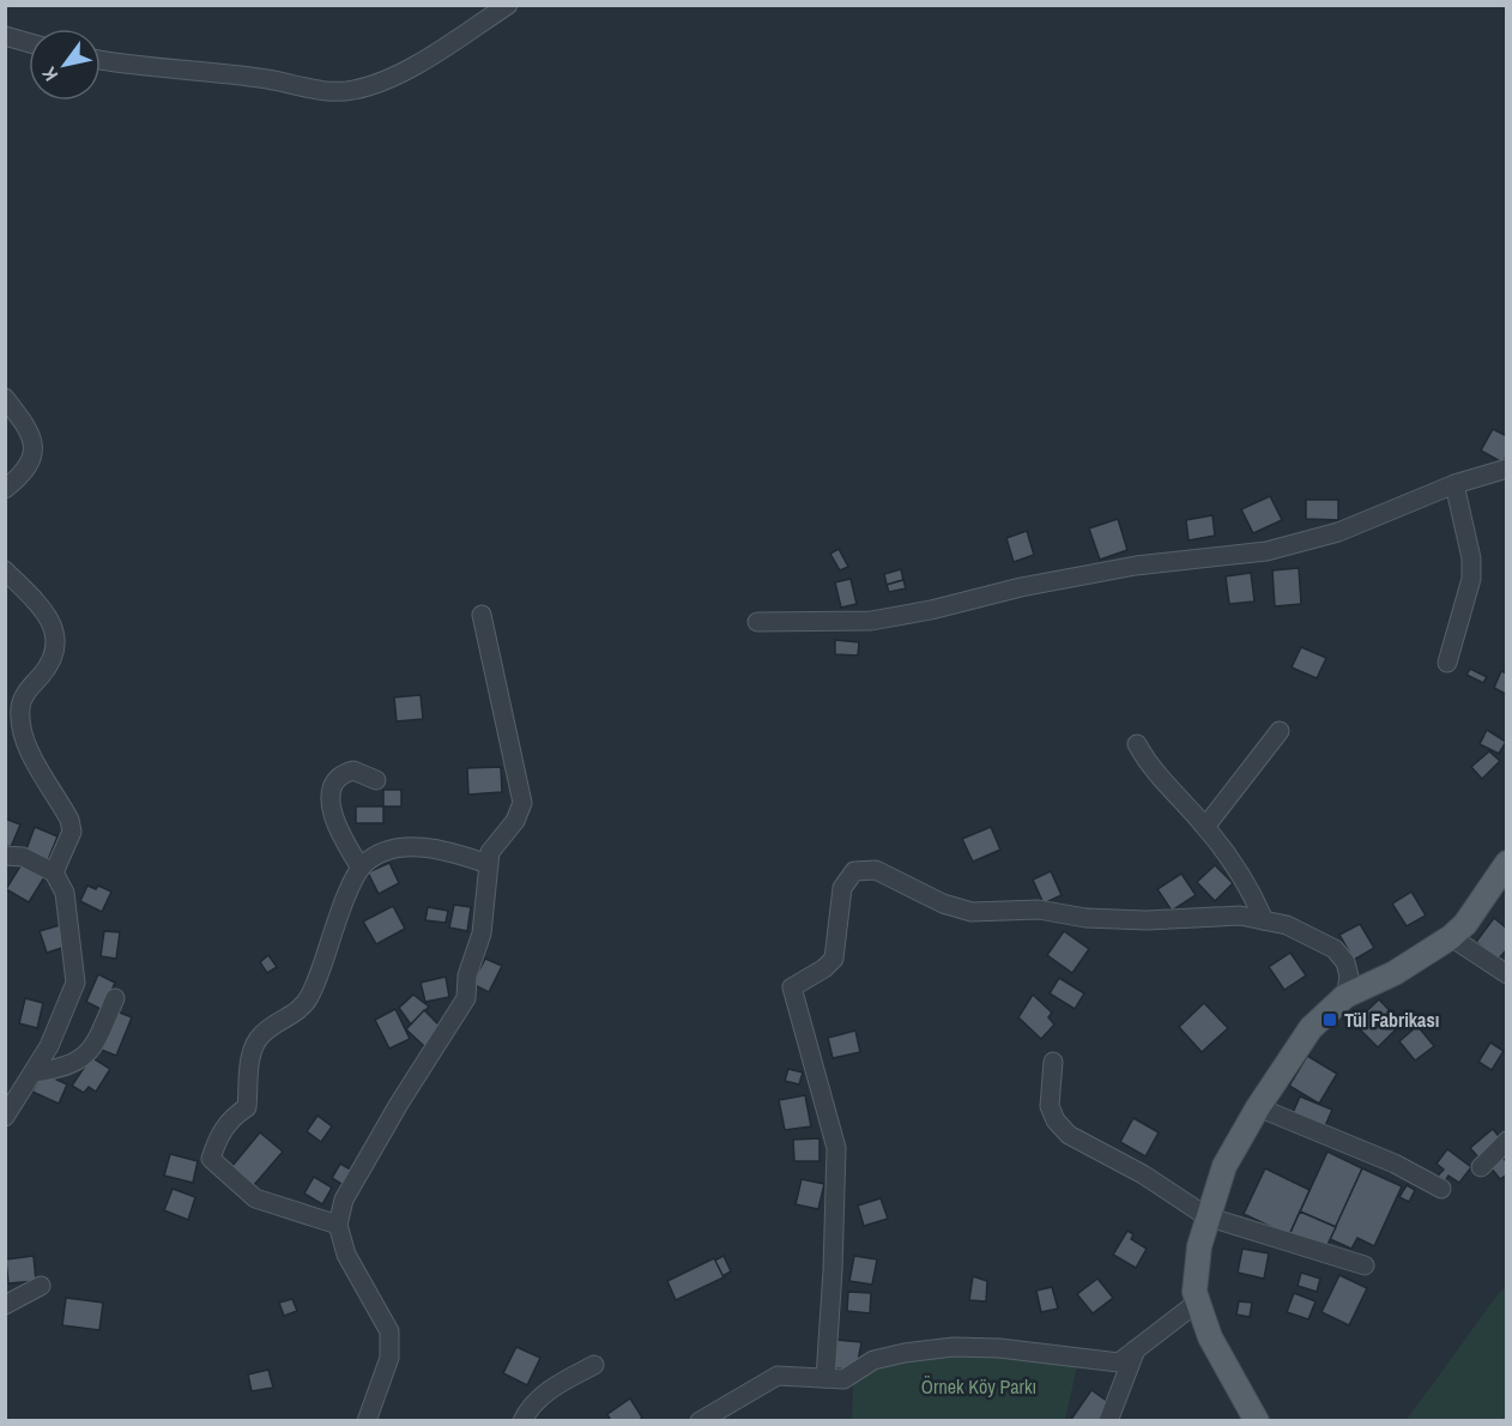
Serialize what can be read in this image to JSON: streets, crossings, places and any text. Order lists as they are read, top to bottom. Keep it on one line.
{"parks":["Örnek Köy Parkı"],"places":{"transit":["Tül Fabrikası"]},"north":"bottom left"}
